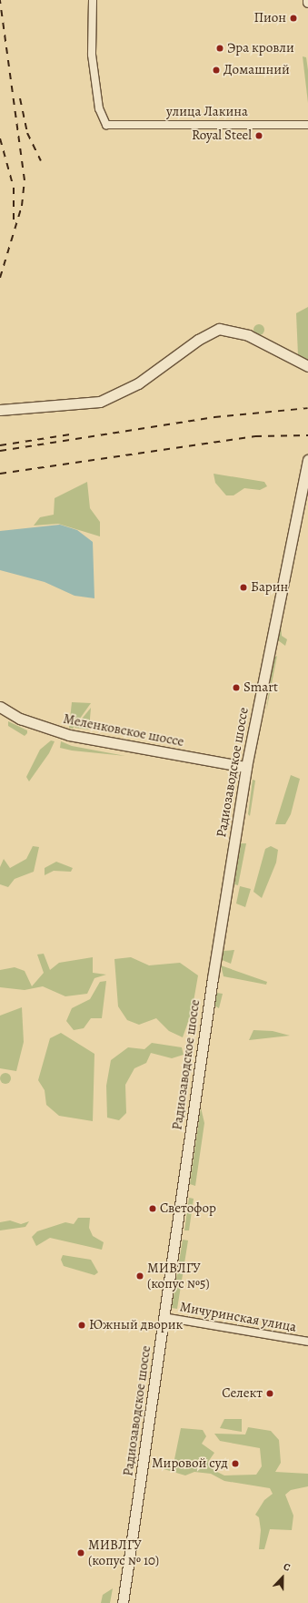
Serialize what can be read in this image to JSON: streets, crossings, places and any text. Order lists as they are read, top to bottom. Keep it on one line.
{"streets":{"street":["улица Лакина","Меленковское шоссе","Радиозаводское шоссе","Мичуринская улица"]},"crossings":[["Меленковское шоссе","Радиозаводское шоссе"],["Радиозаводское шоссе","Мичуринская улица"]],"places":["Пион","Эра кровли","Домашний","Royal Steel","Барин","Smart","Светофор","МИВЛГУ (копус №5)","Южный дворик","Селект","Мировой суд","МИВЛГУ (копус № 10)"],"north":"top"}
